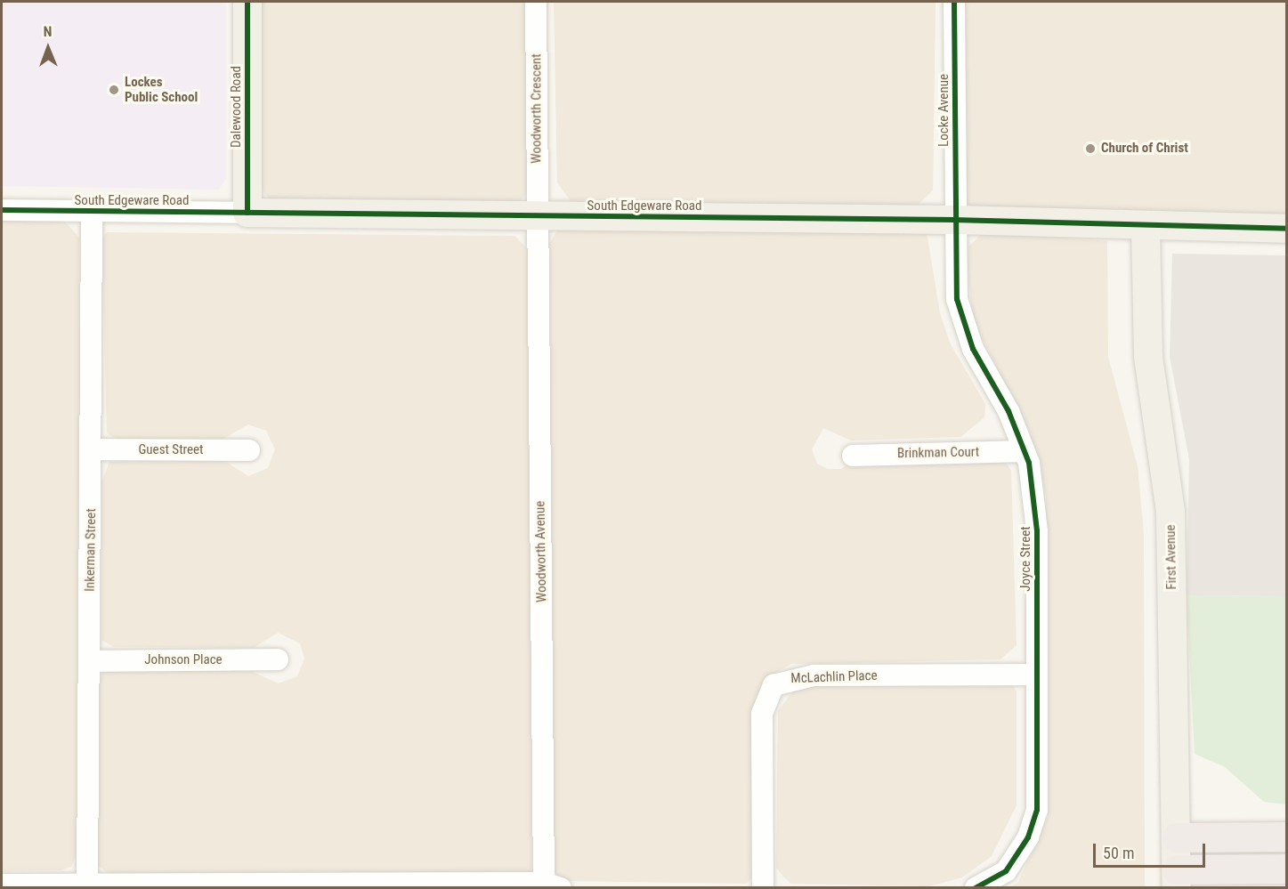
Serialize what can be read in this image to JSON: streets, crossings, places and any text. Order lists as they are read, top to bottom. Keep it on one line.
{"streets":{"main road":["Dalewood Road","South Edgeware Road","First Avenue"],"street":["Woodworth Crescent","Locke Avenue","Guest Street","Brinkman Court","Inkerman Street","Woodworth Avenue","Joyce Street","Johnson Place","McLachlin Place"]},"crossings":[["Dalewood Road","South Edgeware Road"],["Woodworth Crescent","South Edgeware Road"],["Woodworth Crescent","Woodworth Avenue"],["Locke Avenue","South Edgeware Road"],["Locke Avenue","Joyce Street"],["South Edgeware Road","Inkerman Street"],["South Edgeware Road","Woodworth Avenue"],["South Edgeware Road","First Avenue"],["South Edgeware Road","Joyce Street"],["Guest Street","Inkerman Street"],["Brinkman Court","Joyce Street"],["Inkerman Street","Johnson Place"],["Joyce Street","McLachlin Place"]],"places":["Lockes Public School","Church of Christ"],"scale_bar":"50 m","north":"top"}
